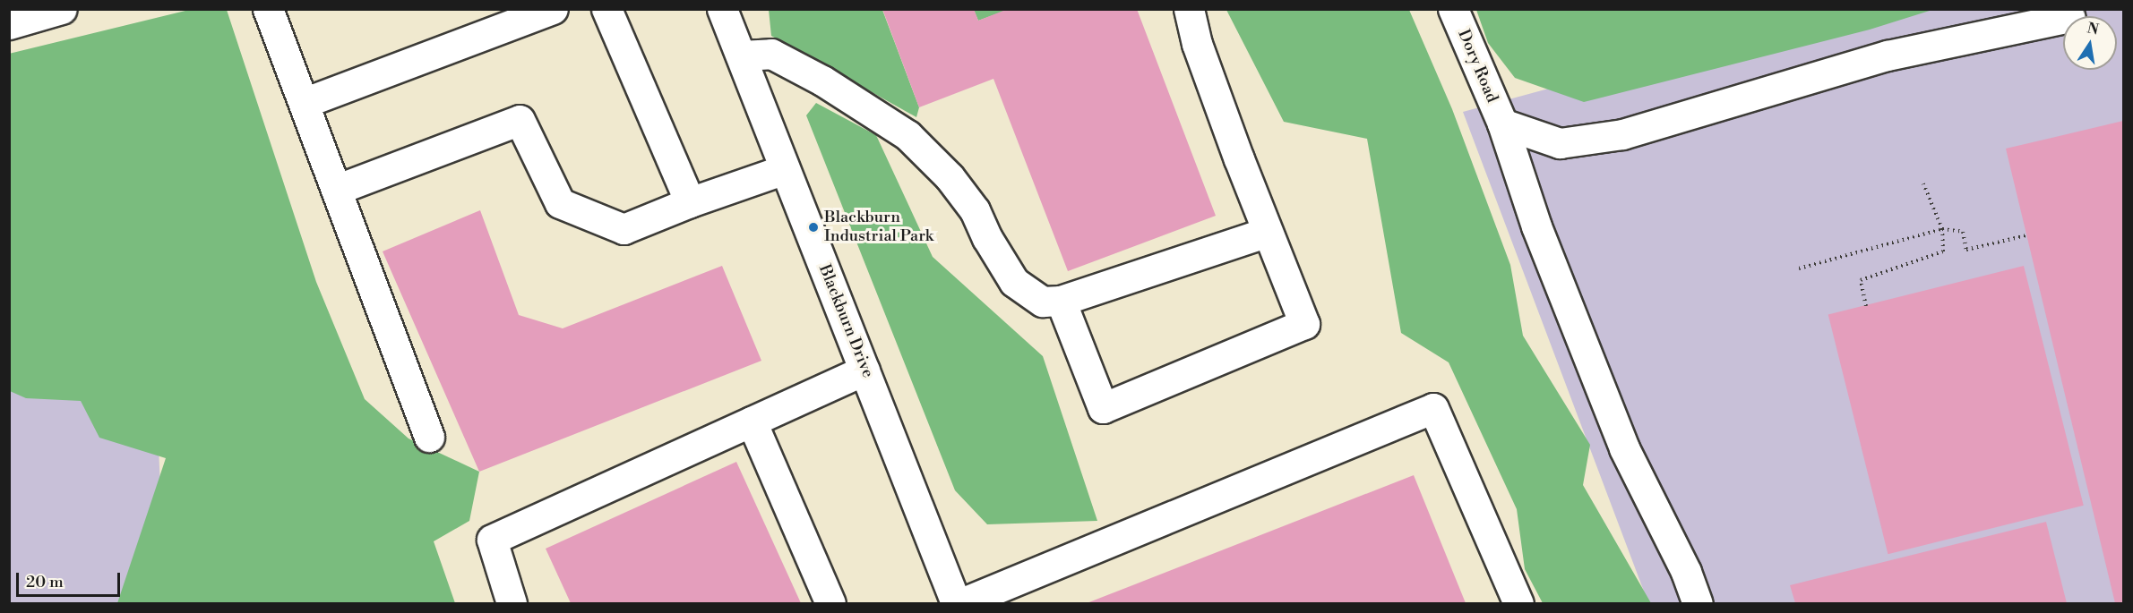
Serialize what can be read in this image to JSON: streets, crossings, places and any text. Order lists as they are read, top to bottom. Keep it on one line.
{"streets":{"street":["Dory Road","Blackburn Drive"]},"places":["Blackburn Industrial Park"],"scale_bar":"20 m","north":"top"}
